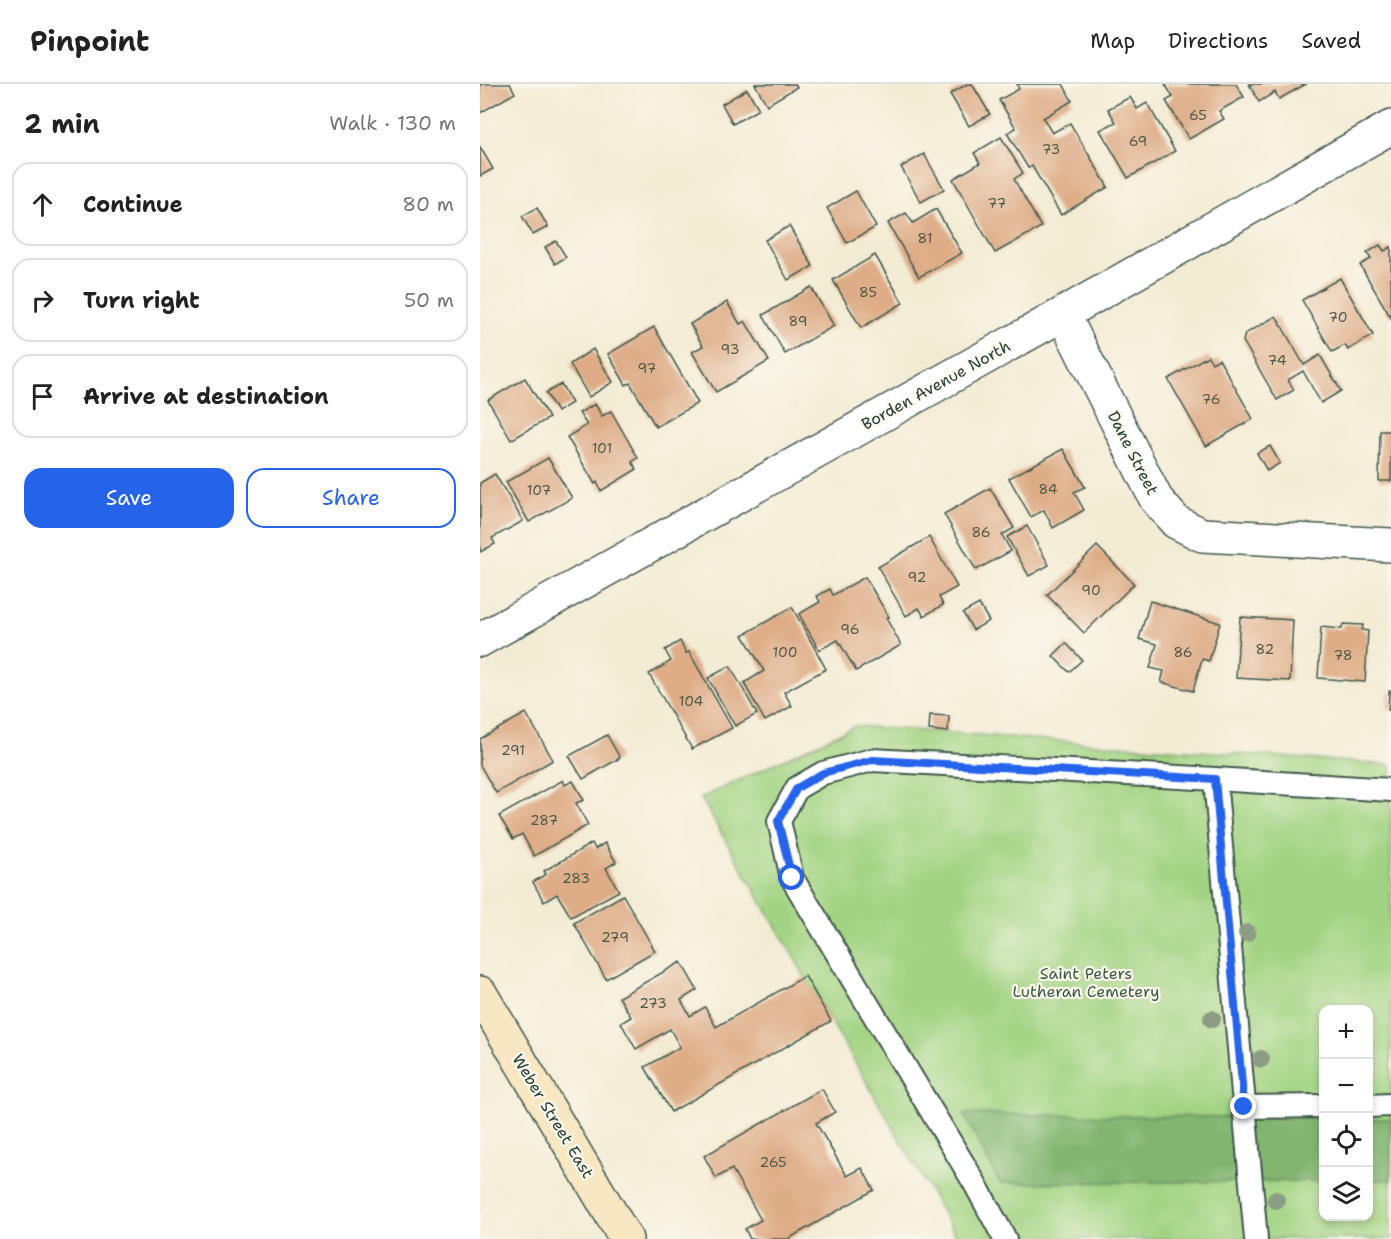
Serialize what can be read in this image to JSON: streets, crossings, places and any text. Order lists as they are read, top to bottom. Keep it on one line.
{"streets":{"main road":["Weber Street East"],"street":["Borden Avenue North","Dane Street"]},"crossings":[["Borden Avenue North","Dane Street"]],"parks":["Saint Peters Lutheran Cemetery"],"house_numbers":["65","69","73","77","81","85","70","89","93","74","97","76","101","84","107","86","92","90","96","82","100","86","78","104","291","287","283","279","273","265"],"page":{"header":"Pinpoint","nav":["Map","Directions","Saved"],"heading":["2 min","Walk · 130 m"],"list":[["Continue","80 m"],["Turn right","50 m"],"Arrive at destination"],"buttons":["Save","Share"],"map_buttons":["+","−"]}}
